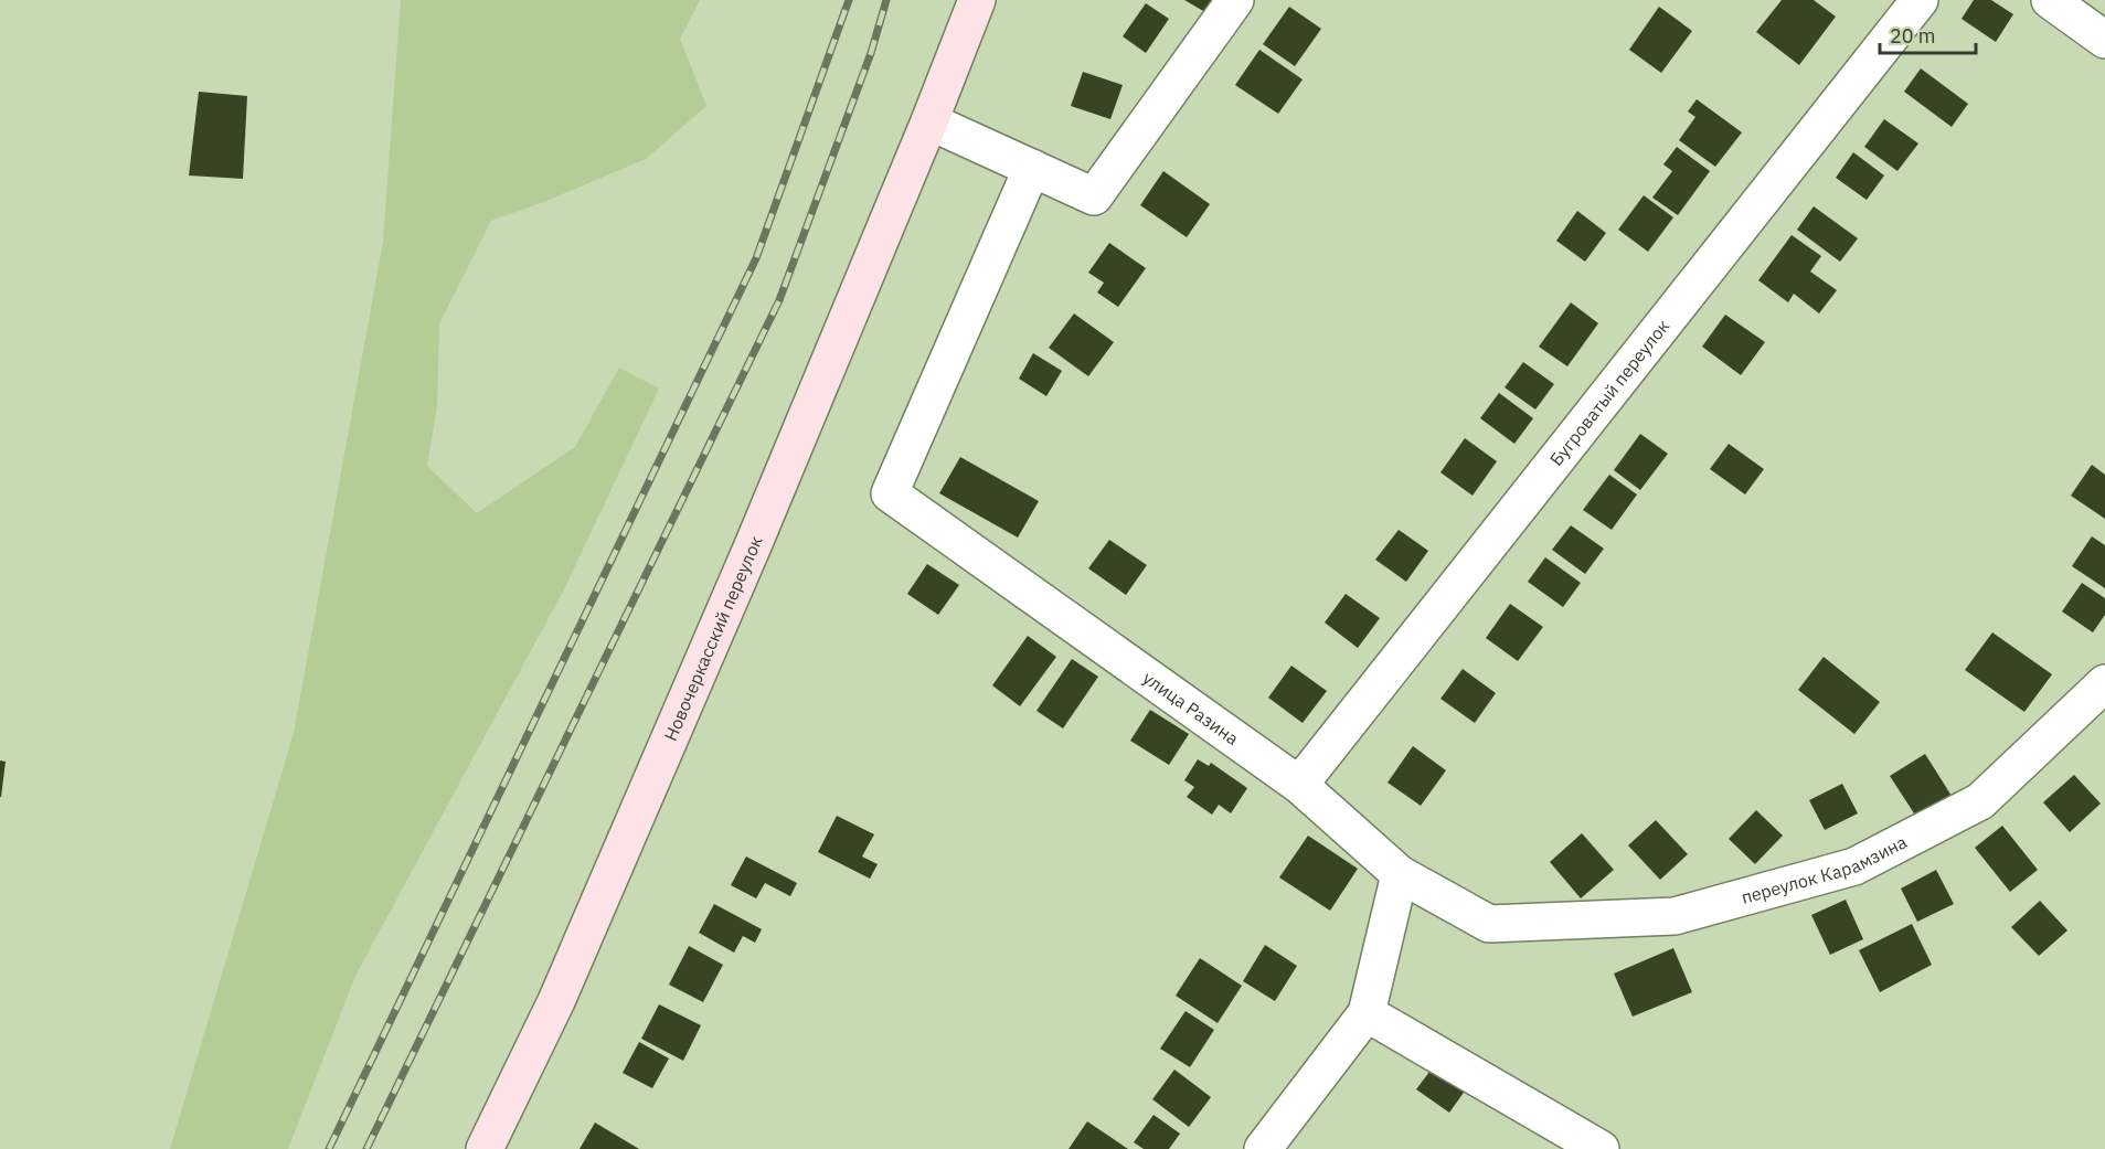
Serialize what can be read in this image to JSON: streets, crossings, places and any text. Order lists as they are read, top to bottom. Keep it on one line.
{"streets":{"main road":["Новочеркасский переулок"],"street":["Бугроватый переулок","улица Разина","переулок Карамзина"]},"crossings":[["Бугроватый переулок","улица Разина"],["улица Разина","переулок Карамзина"]],"scale_bar":"20 m"}
